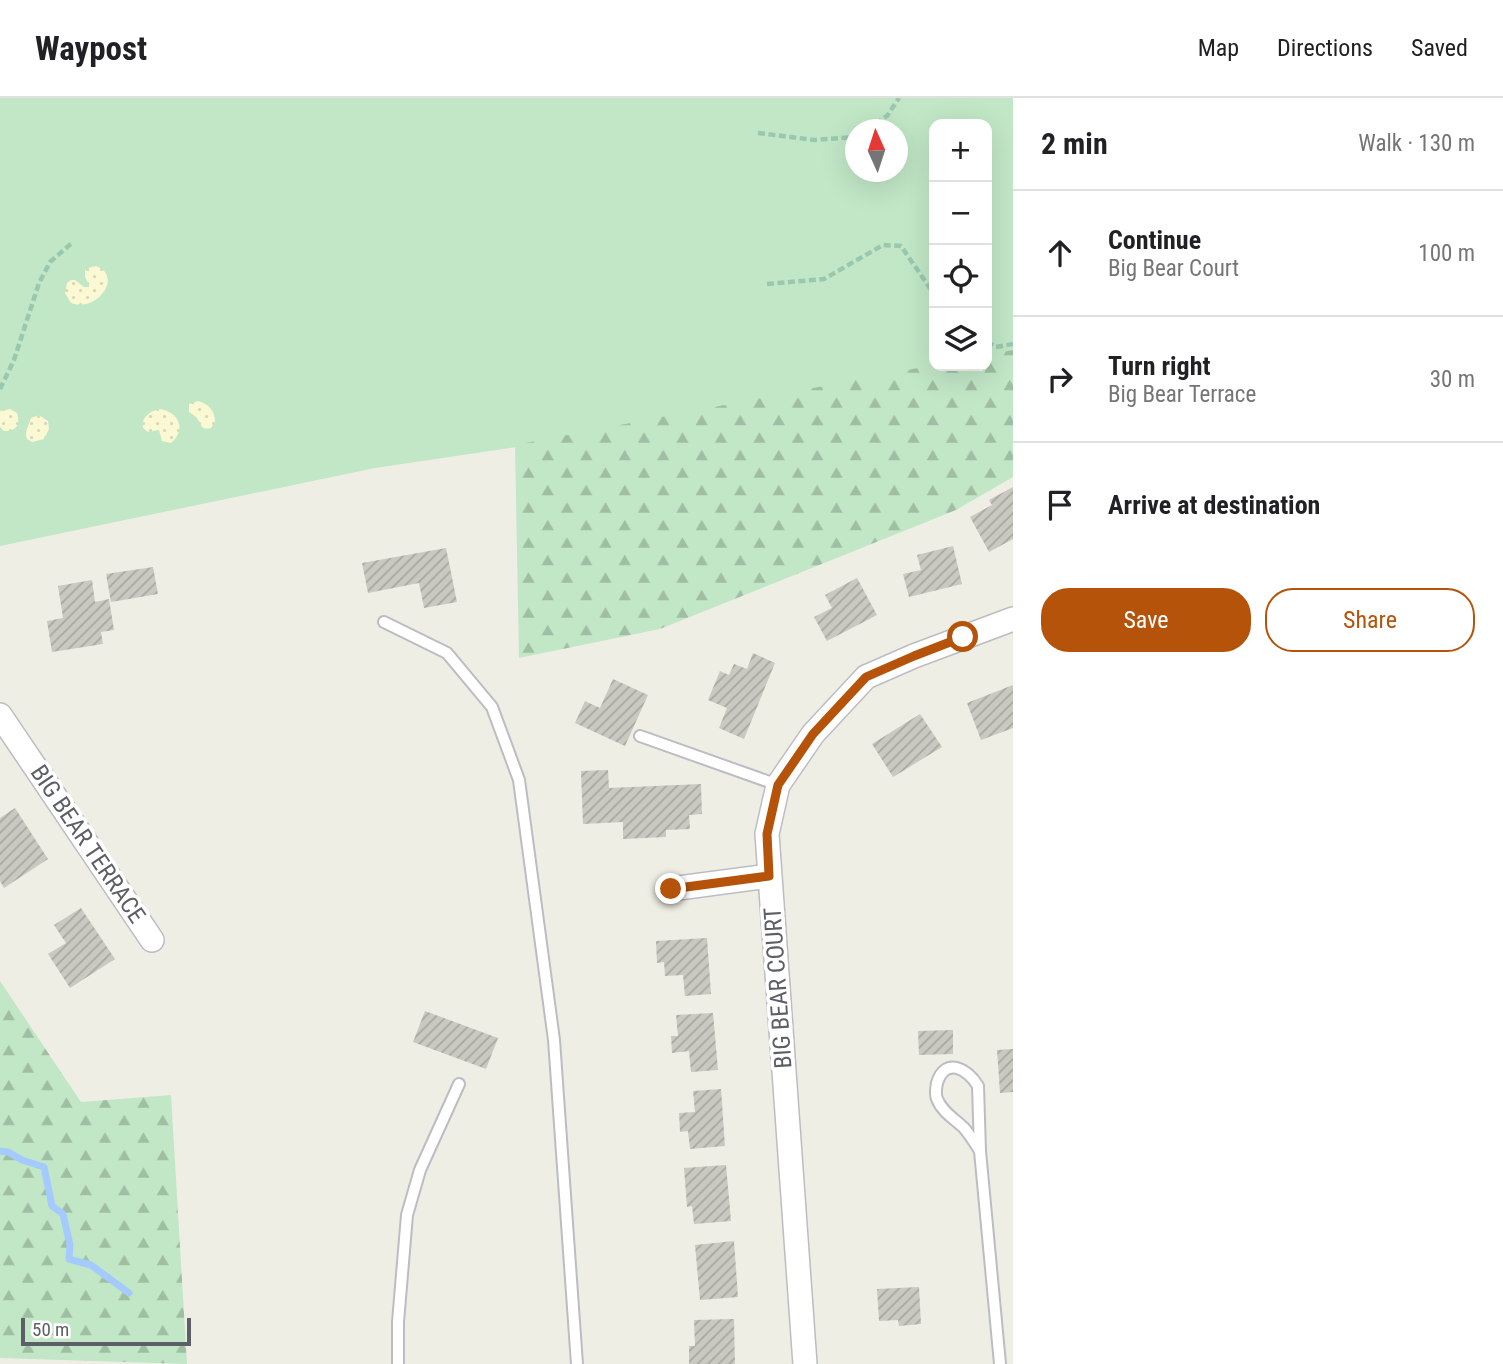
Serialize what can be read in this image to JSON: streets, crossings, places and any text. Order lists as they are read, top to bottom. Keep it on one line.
{"streets":{"street":["BIG BEAR TERRACE","BIG BEAR COURT"]},"scale_bar":"50 m","north":"top","page":{"header":"Waypost","nav":["Map","Directions","Saved"],"heading":["2 min","Walk · 130 m"],"map_buttons":["+","−"],"list":[["Continue","Big Bear Court","100 m"],["Turn right","Big Bear Terrace","30 m"],"Arrive at destination"],"buttons":["Save","Share"],"scale":"50 m"}}
